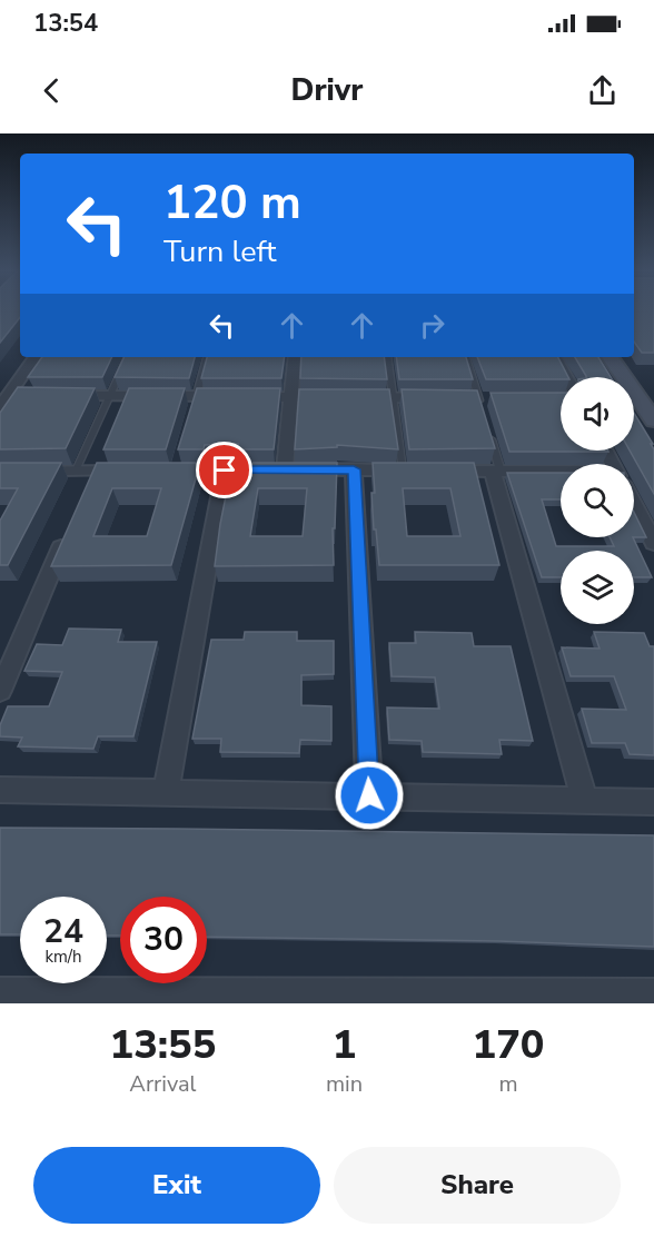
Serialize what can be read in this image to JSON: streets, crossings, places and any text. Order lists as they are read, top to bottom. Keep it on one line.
{"page":{"status":"13:54","header":"Drivr","turn":["120 m","Turn left"],"speed":"24 km/h","limit":"30","eta":["13:55","Arrival","1","min","170","m"],"buttons":["Exit","Share"]}}
